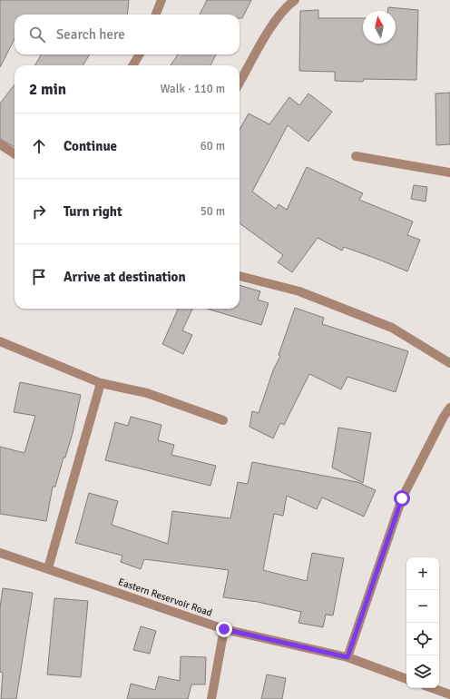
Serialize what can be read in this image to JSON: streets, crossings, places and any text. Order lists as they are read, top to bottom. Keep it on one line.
{"streets":{"street":["Eastern Reservoir Road"]},"north":"top","page":{"search":"Search here","heading":["2 min","Walk · 110 m"],"list":[["Continue","60 m"],["Turn right","50 m"],"Arrive at destination"],"map_buttons":["+","−"]}}
